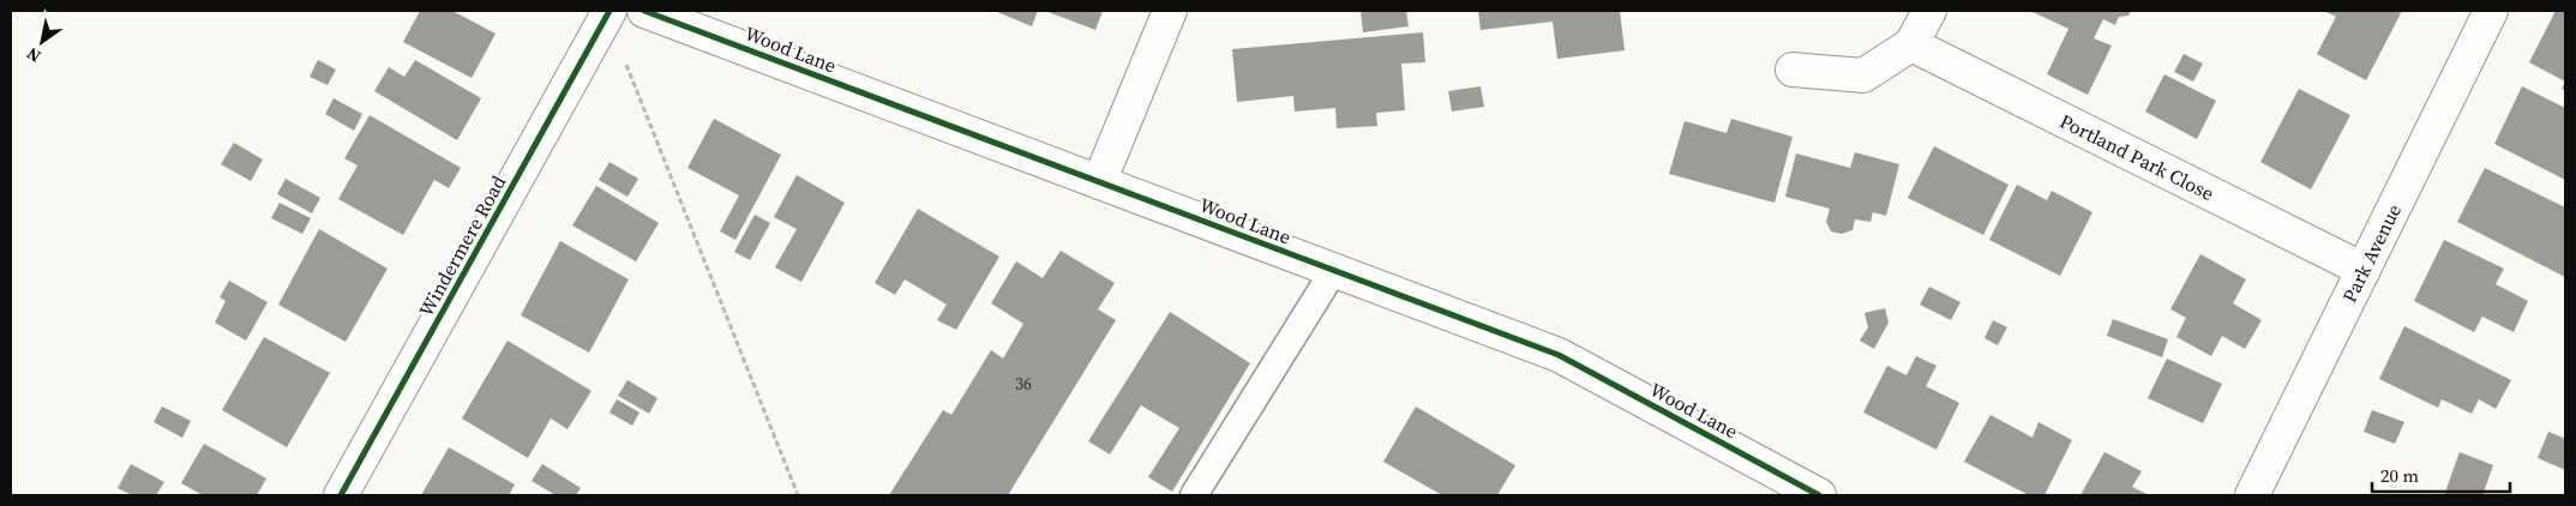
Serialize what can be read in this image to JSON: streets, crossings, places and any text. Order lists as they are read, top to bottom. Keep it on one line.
{"streets":{"street":["Wood Lane","Portland Park Close","Windermere Road","Park Avenue"]},"crossings":[["Portland Park Close","Park Avenue"]],"house_numbers":["36"],"scale_bar":"20 m","north":"bottom left"}
